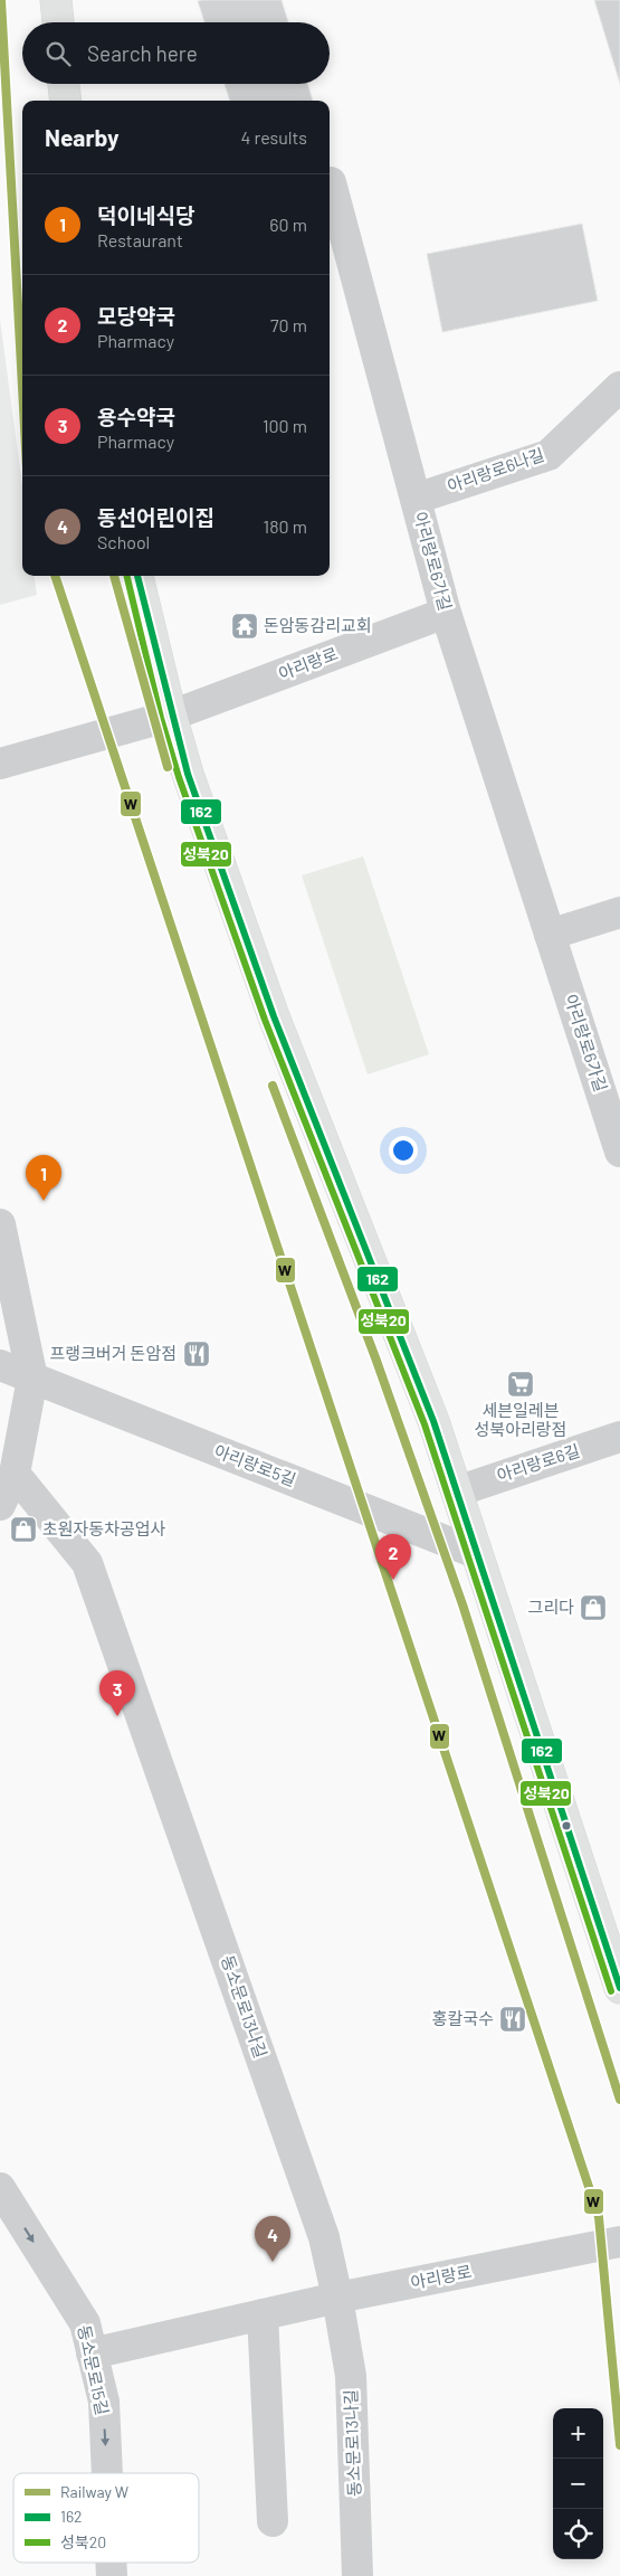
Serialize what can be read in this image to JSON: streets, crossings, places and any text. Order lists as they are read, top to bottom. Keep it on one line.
{"streets":{"street":["아리랑로6나길","아리랑로6가길","아리랑로","아리랑로6길","아리랑로5길","동소문로13나길","동소문로15길"]},"crossings":[["아리랑로6나길","아리랑로6가길"],["아리랑로6가길","아리랑로"],["아리랑로","동소문로13나길"],["아리랑로","동소문로15길"]],"places":{"temple":["돈암동감리교회"],"restaurant":["프랭크버거 돈암점","홍칼국수"],"supermarket":["세븐일레븐 성북아리랑점"],"shop":["초원자동차공업사","그리다"]},"lines":["rail line W","transit line 162","transit line 성북20"],"legend":["Railway W","162","성북20"],"page":{"search":"Search here","heading":["Nearby","4 results"],"list":[{"mark":"1","name":"덕이네식당","note":"Restaurant","value":"60 m"},{"mark":"2","name":"모당약국","note":"Pharmacy","value":"70 m"},{"mark":"3","name":"용수약국","note":"Pharmacy","value":"100 m"},{"mark":"4","name":"동선어린이집","note":"School","value":"180 m"}],"pins":["1","2","3","4"],"map_buttons":["+","−"]}}
